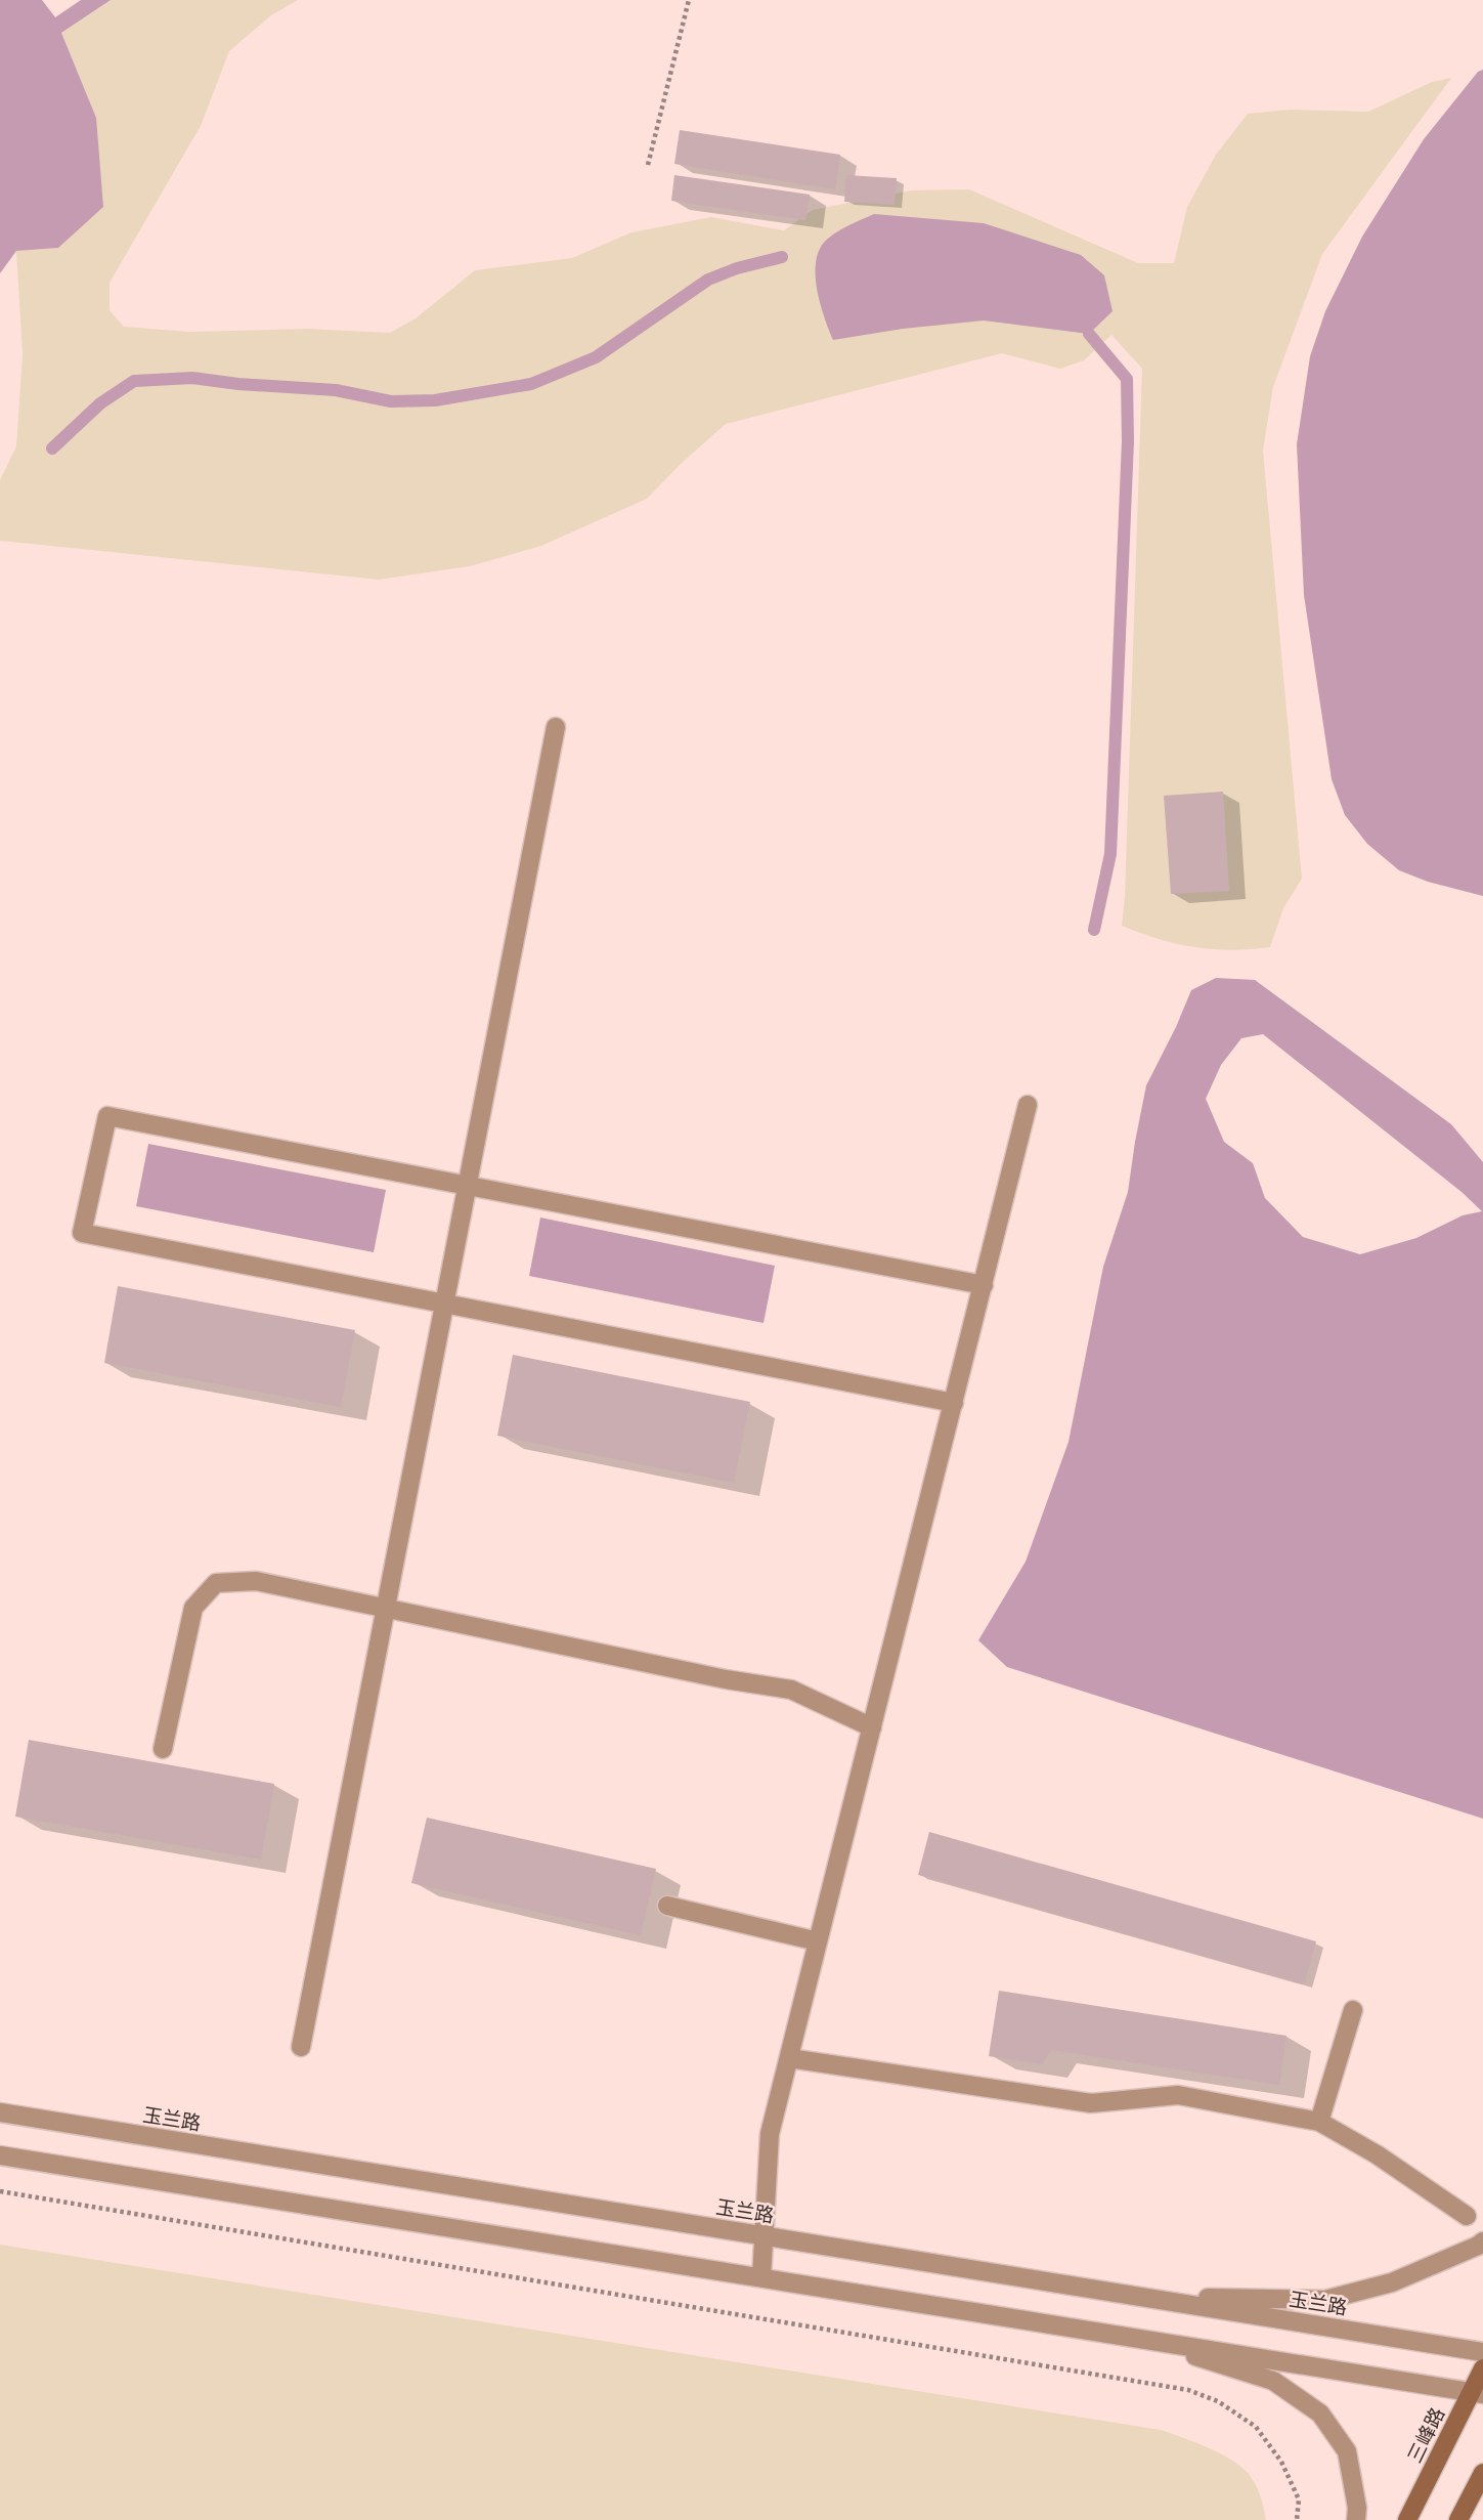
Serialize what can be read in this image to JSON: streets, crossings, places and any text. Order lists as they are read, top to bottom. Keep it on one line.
{"streets":{"main road":["三峰路"],"street":["玉兰路"]}}
